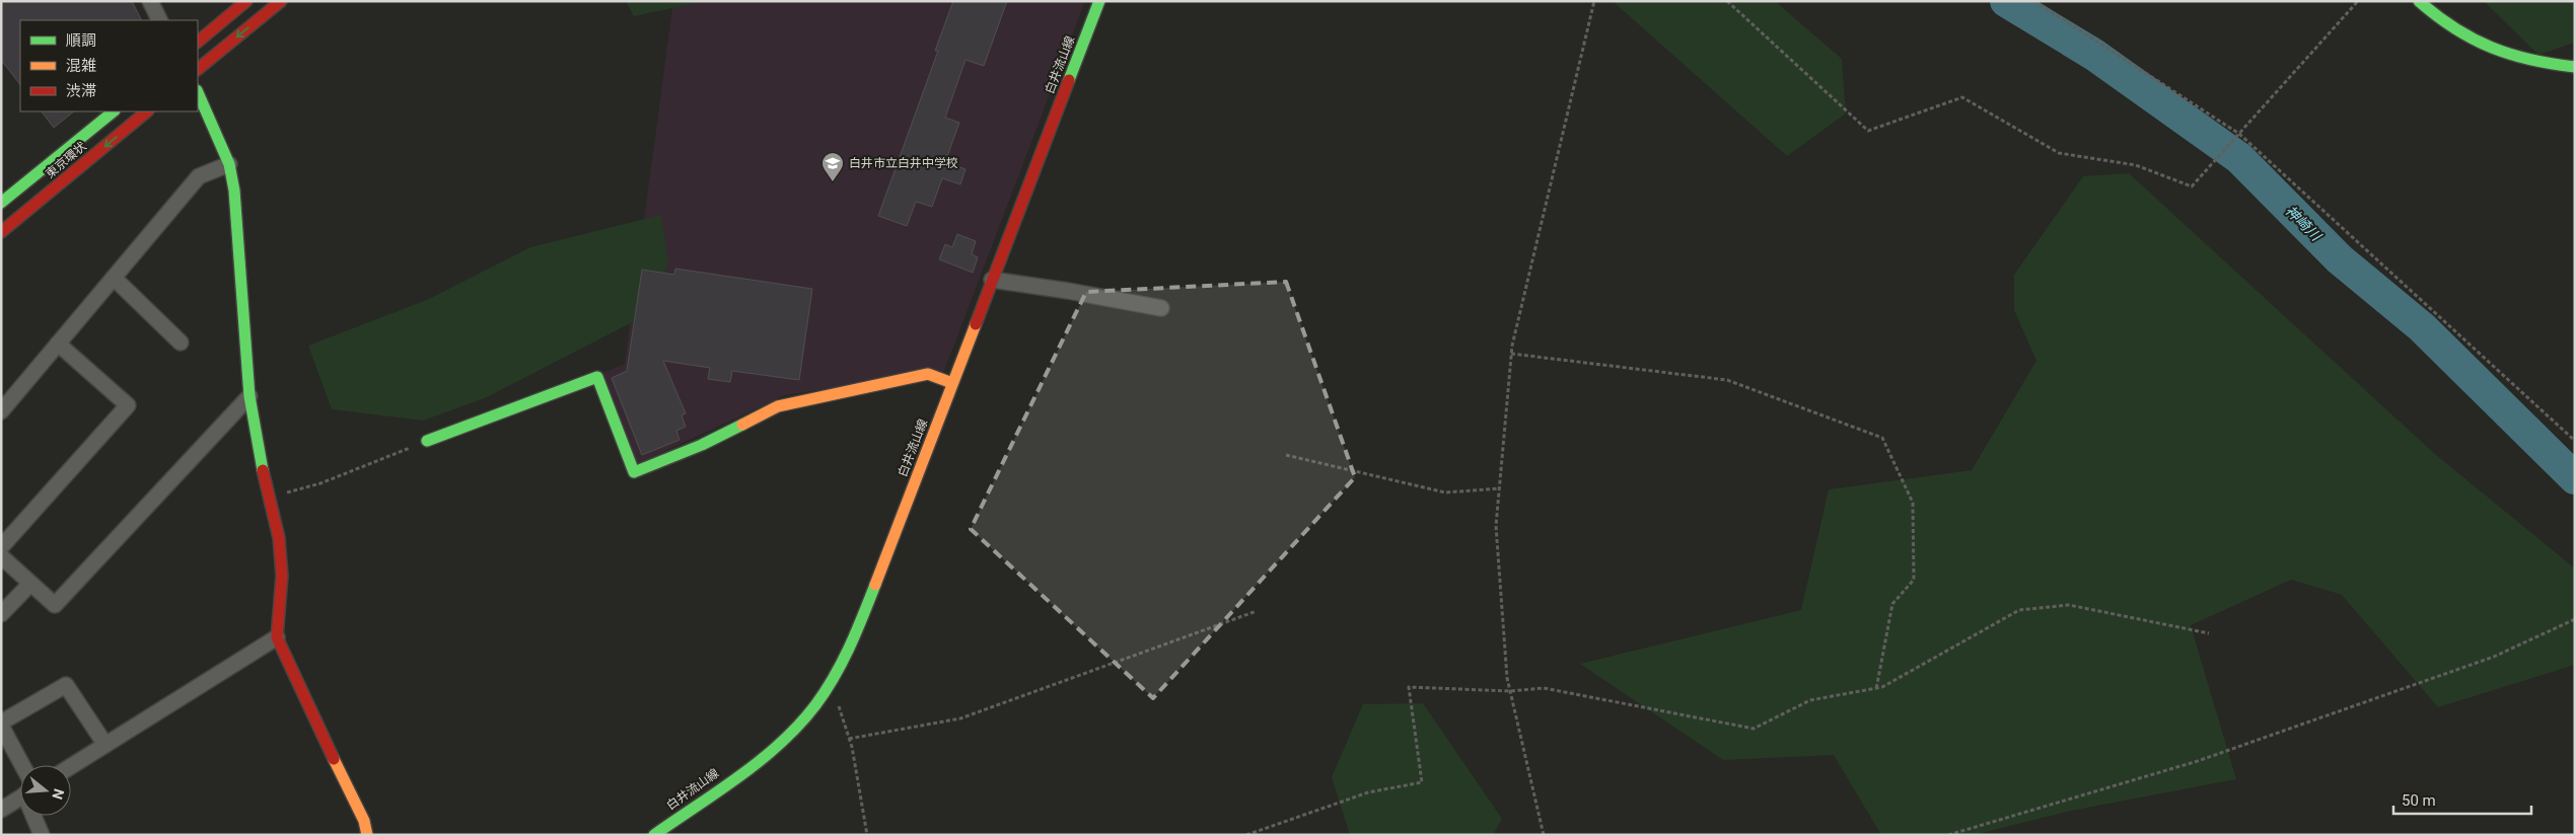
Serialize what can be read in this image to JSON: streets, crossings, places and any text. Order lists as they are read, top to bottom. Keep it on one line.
{"streets":{"main road":["白井流山線","東京環状"]},"water":["神崎川"],"places":{"school or university":["白井市立白井中学校"]},"legend":["順調","混雑","渋滞"],"scale_bar":"50 m","north":"right"}
